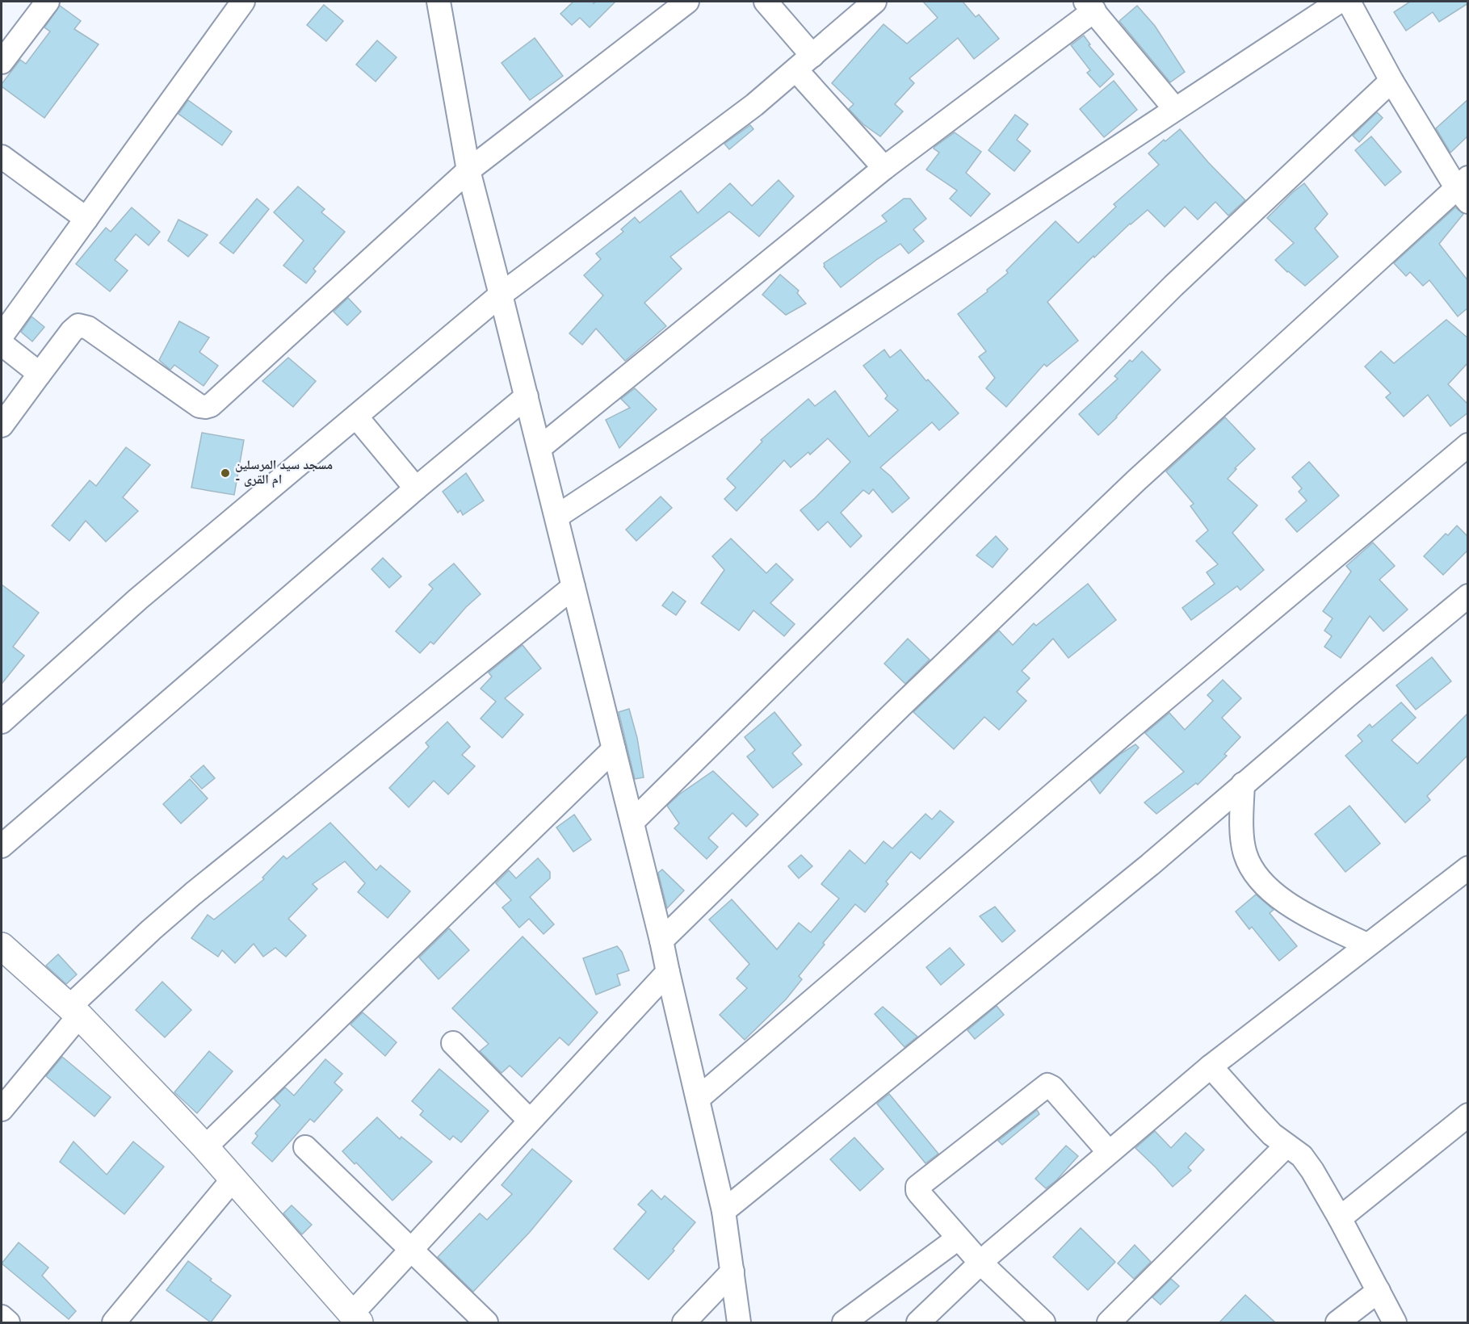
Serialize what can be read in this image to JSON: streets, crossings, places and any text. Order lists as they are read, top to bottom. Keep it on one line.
{"places":["مسجد سيد المرسلين - ام القرى"]}
